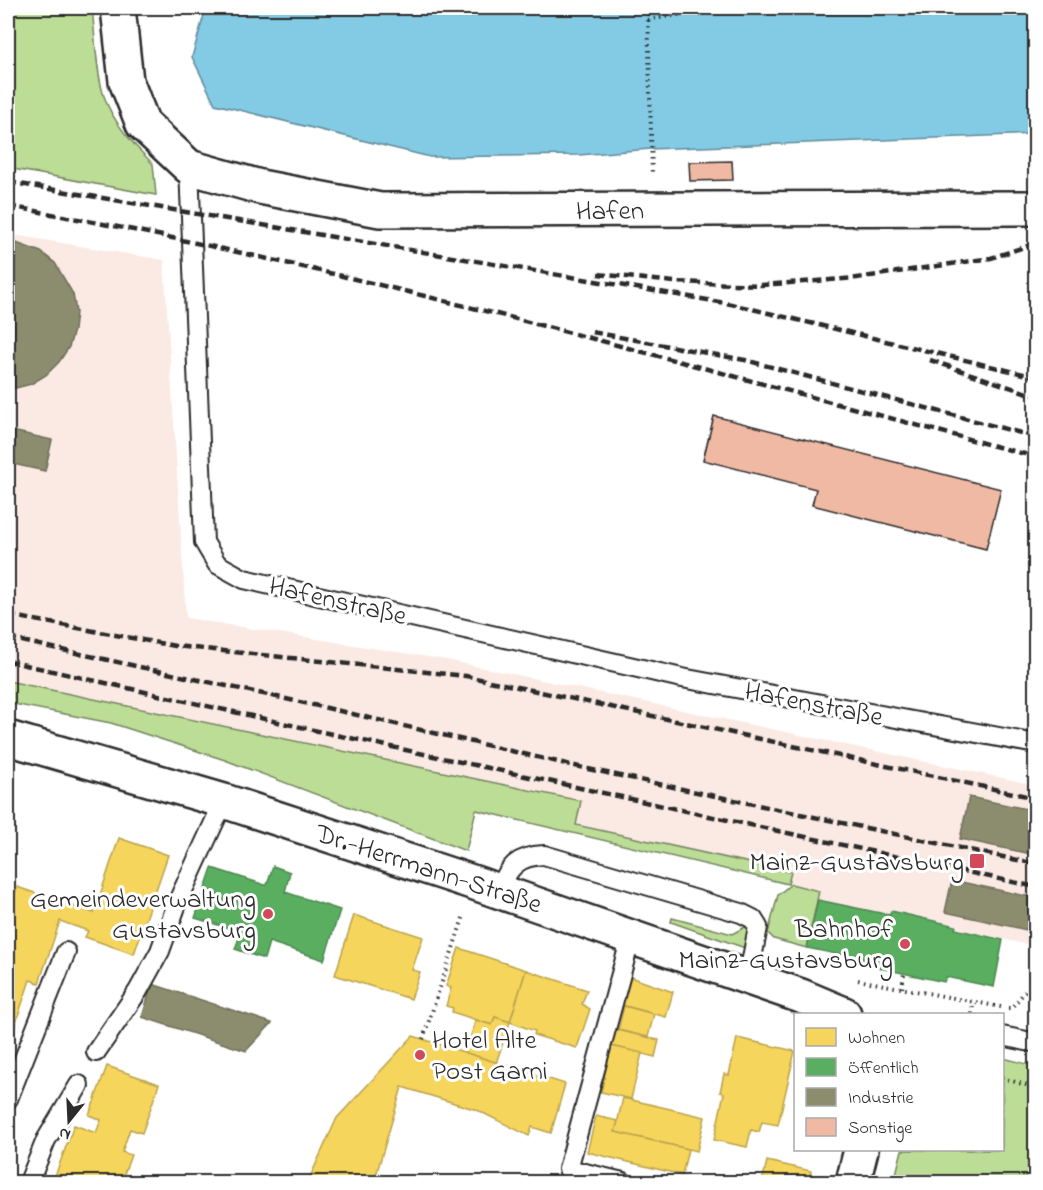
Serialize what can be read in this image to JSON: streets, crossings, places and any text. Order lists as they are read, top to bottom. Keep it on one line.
{"streets":{"street":["Hafen","Dr.-Herrmann-Straße"],"lane":["Hafenstraße"]},"crossings":[["Hafen","Hafenstraße"]],"places":{"transit":["Mainz-Gustavsburg"],"other":["Gemeindeverwaltung Gustavsburg","Bahnhof Mainz-Gustavsburg","Hotel Alte Post Garni"]},"legend":["Wohnen","Öffentlich","Industrie","Sonstige"],"north":"bottom"}
